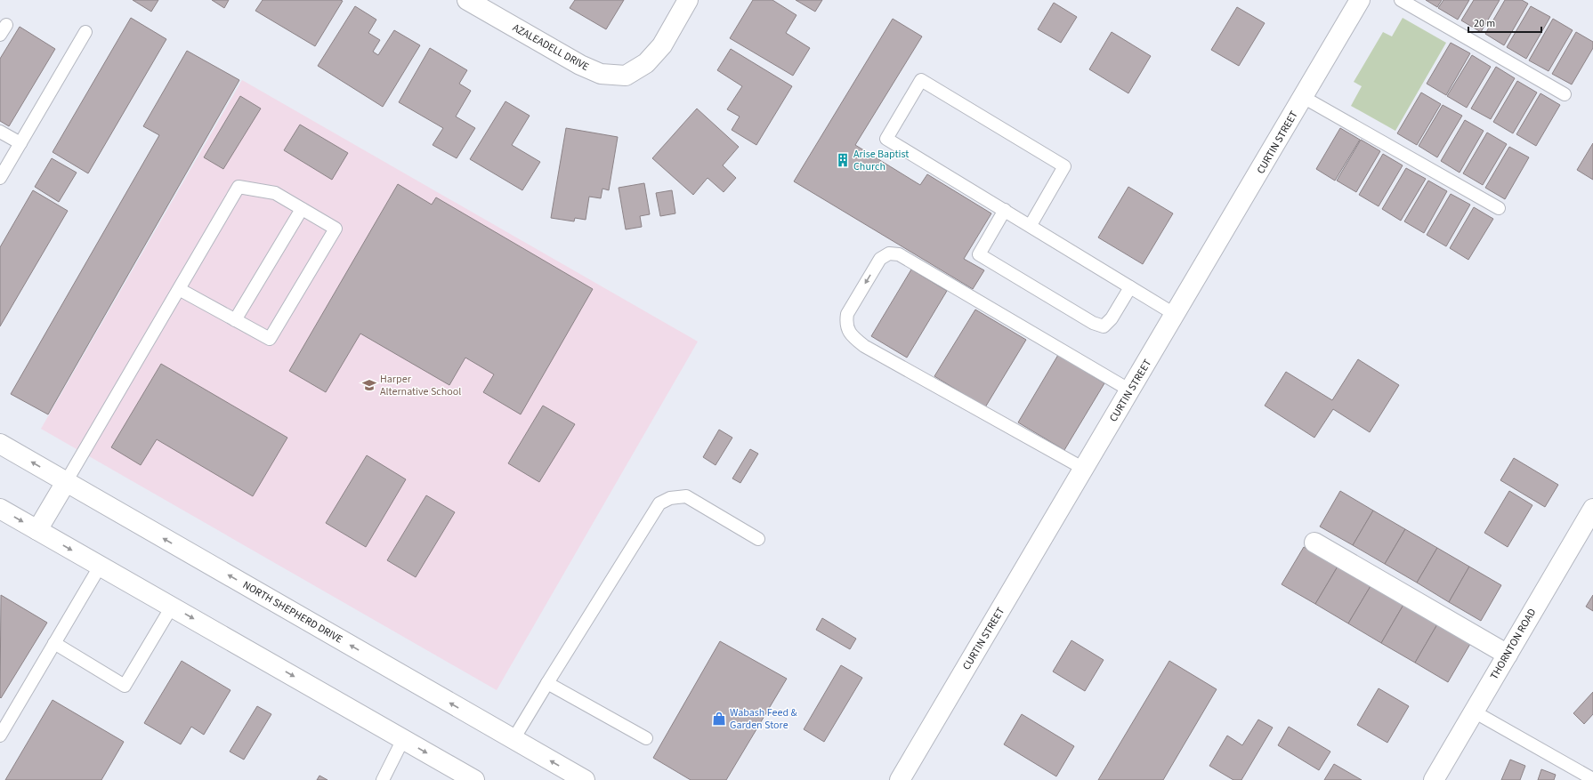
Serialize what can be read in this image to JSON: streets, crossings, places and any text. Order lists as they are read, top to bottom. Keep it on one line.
{"streets":{"street":["AZALEADELL DRIVE","CURTIN STREET","NORTH SHEPHERD DRIVE","THORNTON ROAD"]},"places":{"building":["Arise Baptist Church"],"school or university":["Harper Alternative School"],"shop":["Wabash Feed & Garden Store"]},"scale_bar":"20 m"}
